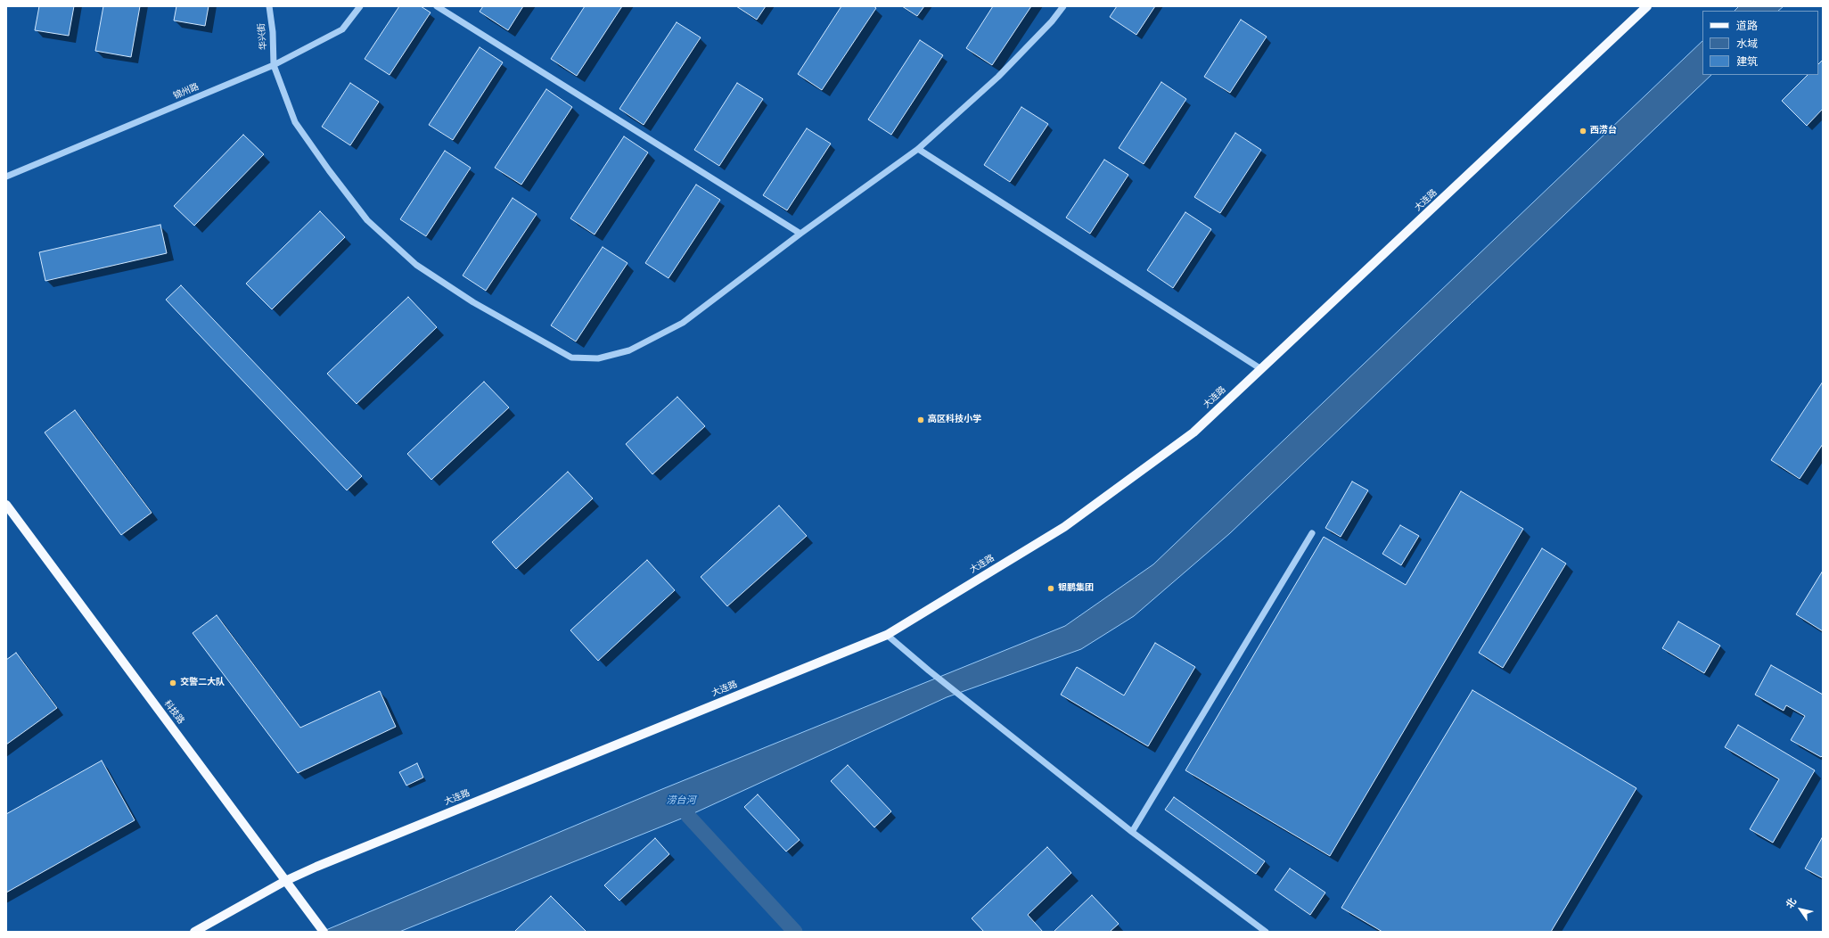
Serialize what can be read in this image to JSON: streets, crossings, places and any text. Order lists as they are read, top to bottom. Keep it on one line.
{"streets":{"main road":["大连路","科技路"],"street":["华兴街","锦州路"]},"crossings":[["华兴街","锦州路"],["大连路","科技路"]],"water":["涝台河"],"places":["西涝台","高区科技小学","银鹏集团","交警二大队"],"legend":["道路","水域","建筑"],"north":"top left"}
